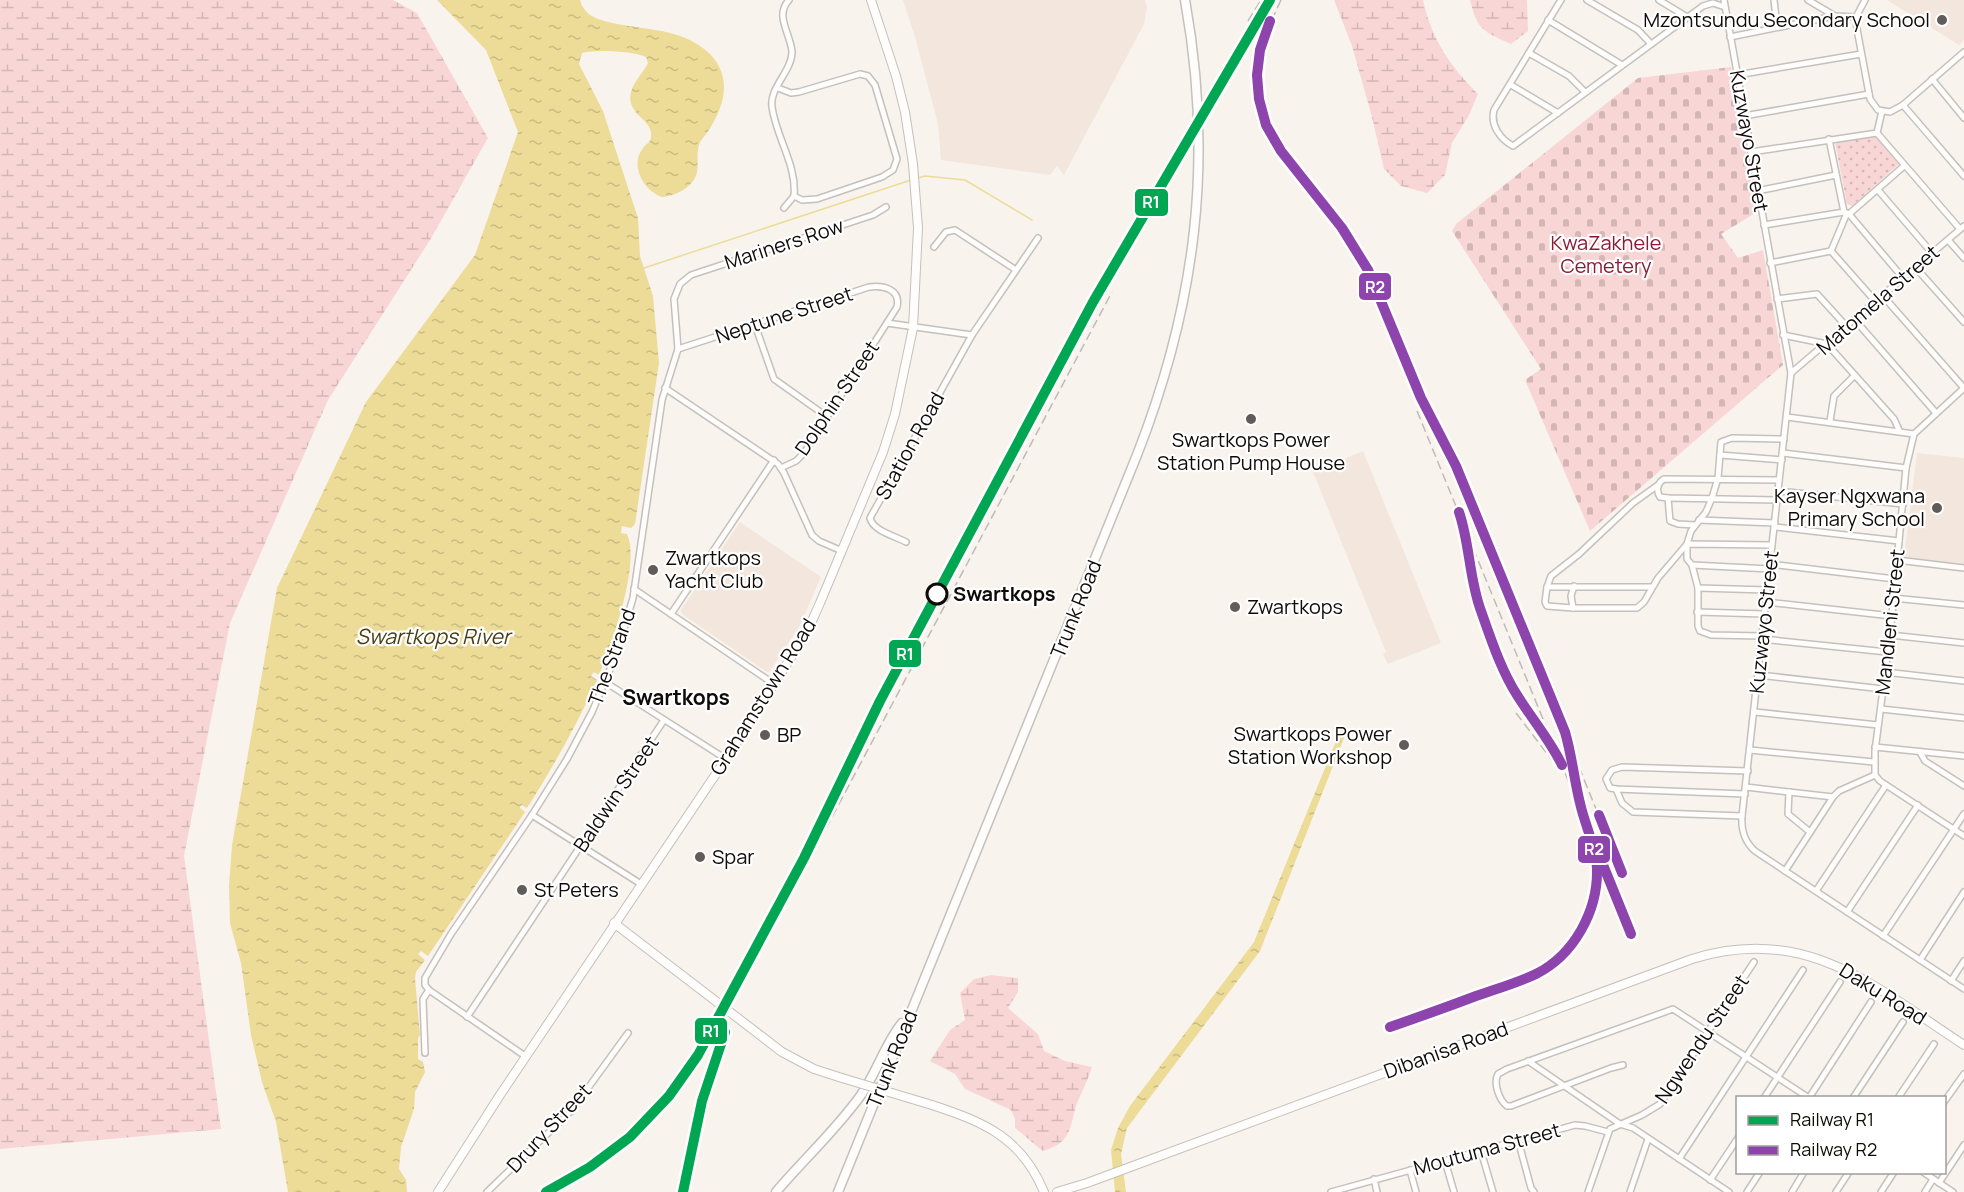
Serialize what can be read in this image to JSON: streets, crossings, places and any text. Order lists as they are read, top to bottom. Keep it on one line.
{"streets":{"main road":["Trunk Road","Grahamstown Road","Daku Road","Dibanisa Road"],"street":["Kuzwayo Street","Mariners Row","Matomela Street","Neptune Street","Dolphin Street","Station Road","Mandleni Street","The Strand","Baldwin Street","Ngwendu Street","Drury Street","Moutuma Street"]},"crossings":[["Kuzwayo Street","Matomela Street"],["Mariners Row","The Strand"],["Neptune Street","Dolphin Street"],["Neptune Street","The Strand"],["Dolphin Street","Station Road"],["Dolphin Street","Grahamstown Road"],["Daku Road","Dibanisa Road"],["Ngwendu Street","Moutuma Street"]],"districts":["Swartkops"],"water":["Swartkops River"],"parks":["KwaZakhele Cemetery"],"places":["Mzontsundu Secondary School","Swartkops Power Station Pump House","Kayser Ngxwana Primary School","Zwartkops Yacht Club","Swartkops","Zwartkops","BP","Swartkops Power Station Workshop","Spar","St Peters"],"lines":["rail line R1","rail line R2"],"legend":["Railway R1","Railway R2"]}
